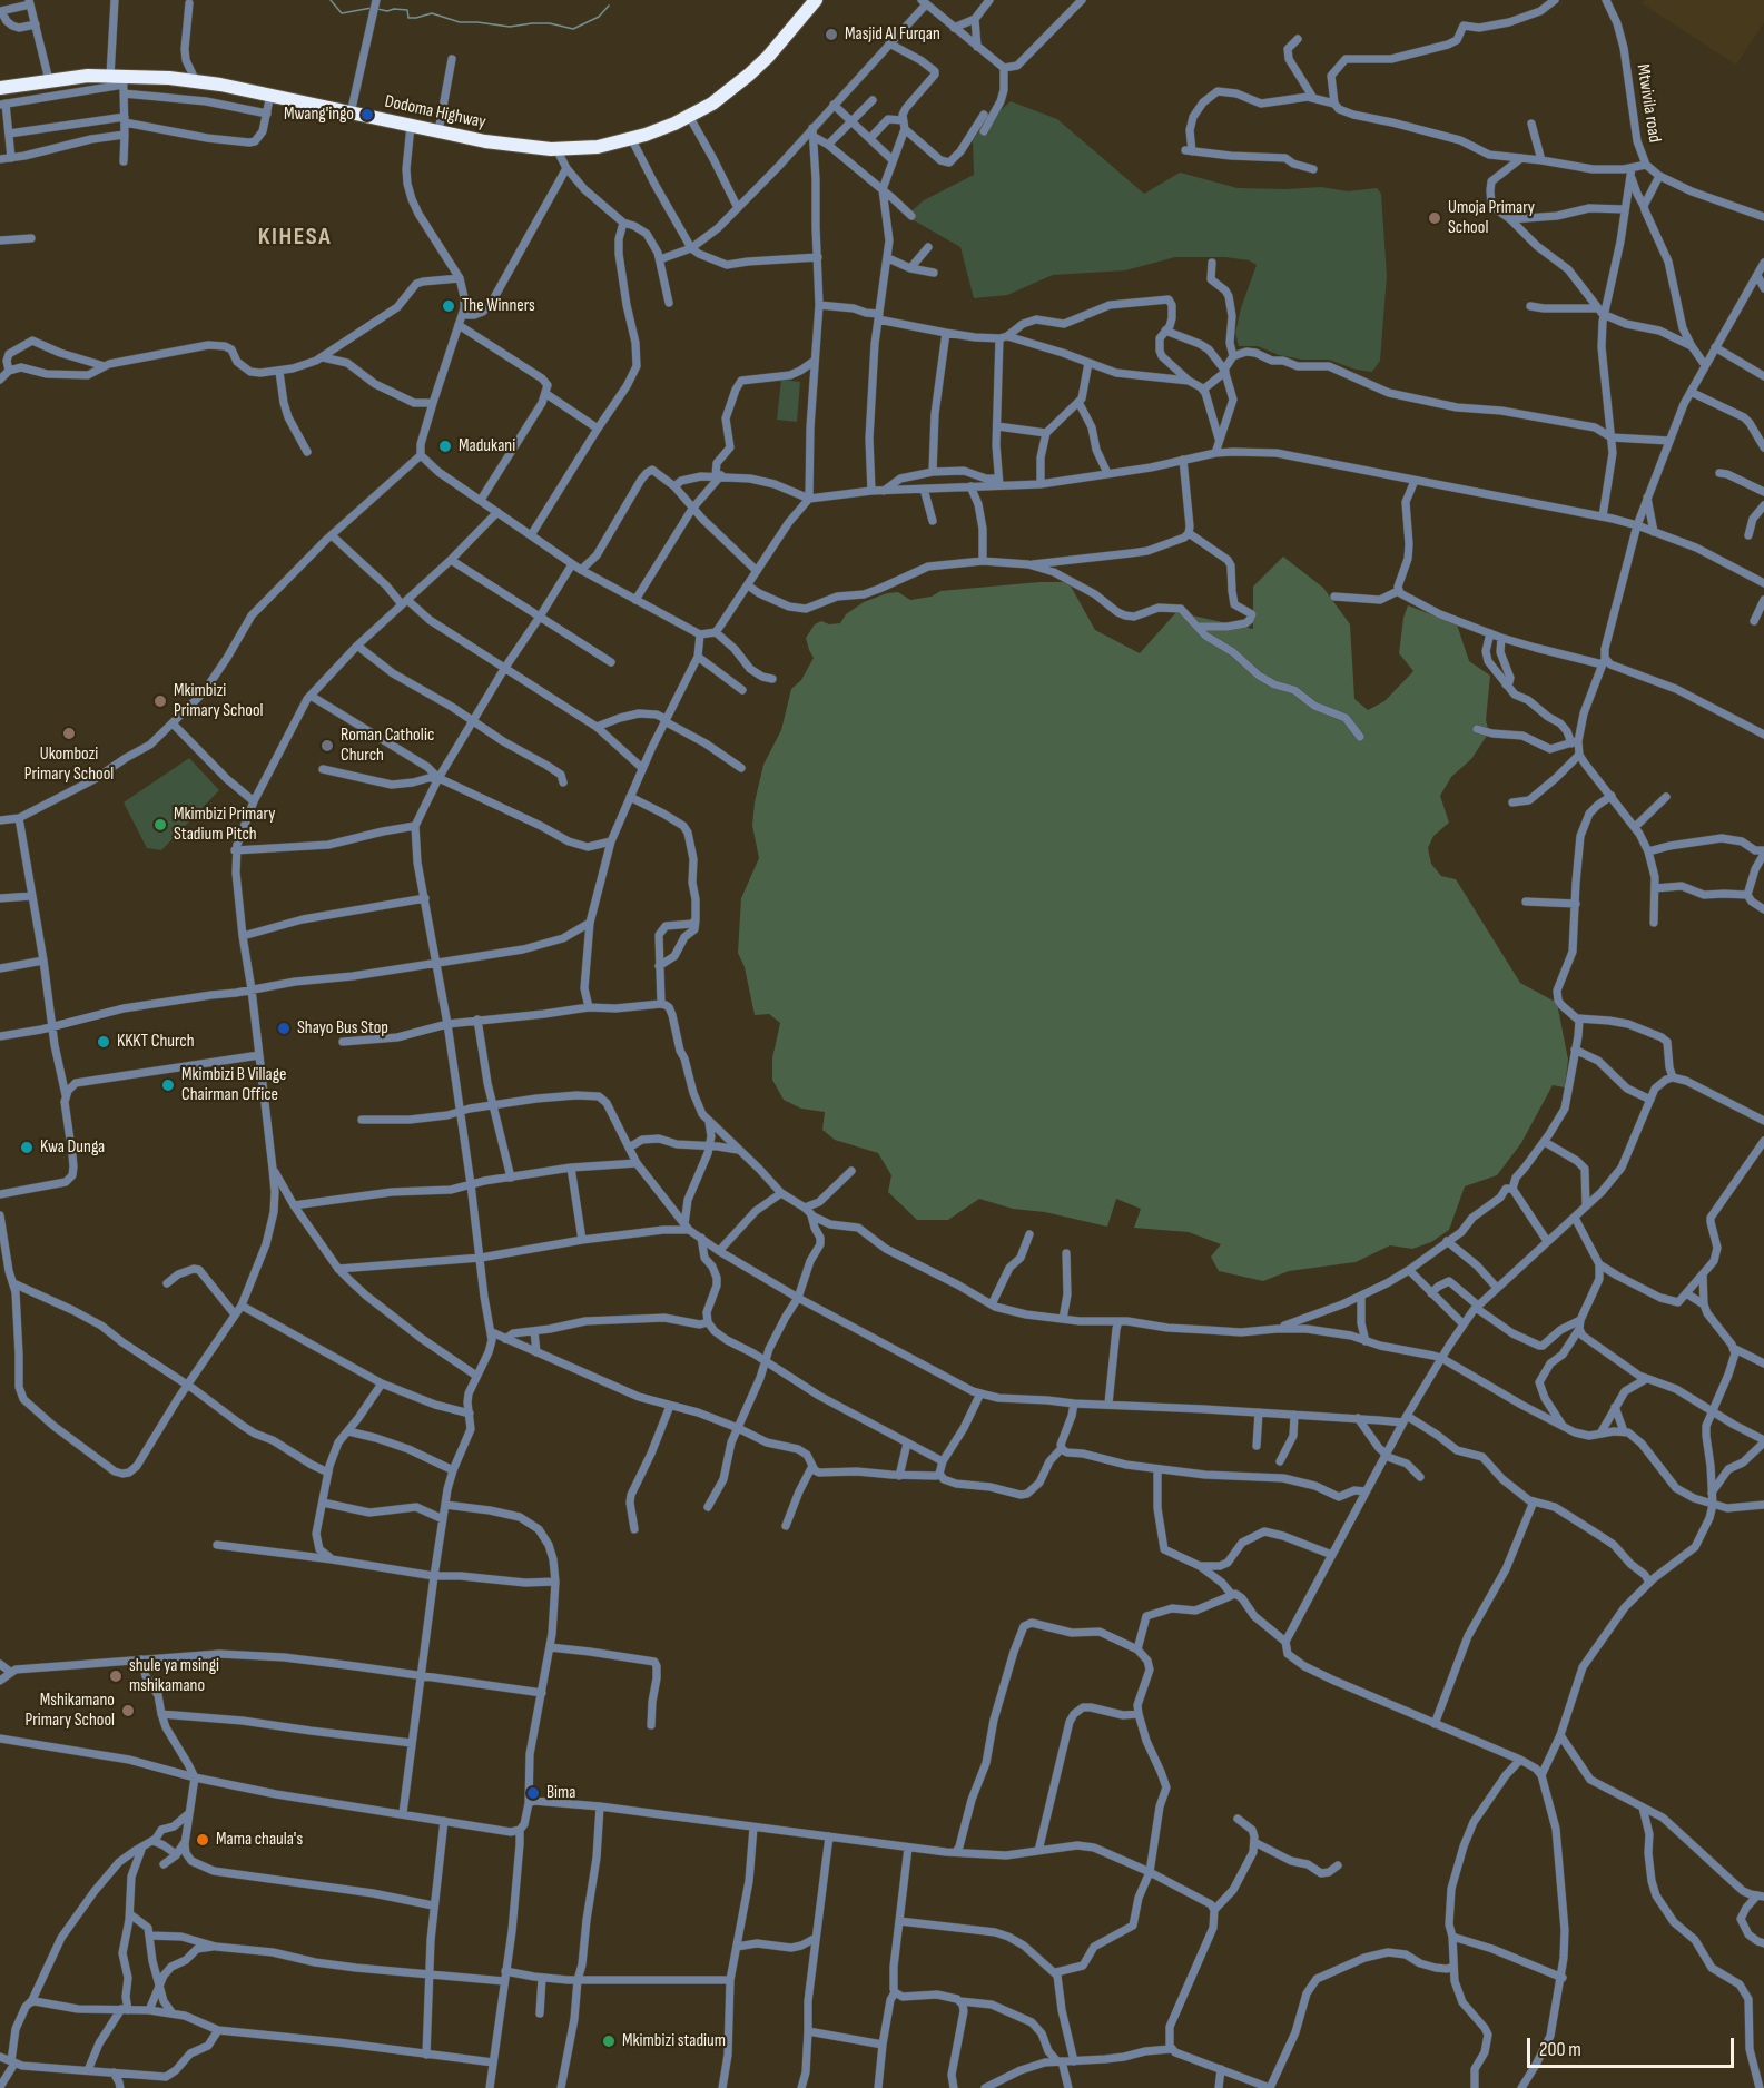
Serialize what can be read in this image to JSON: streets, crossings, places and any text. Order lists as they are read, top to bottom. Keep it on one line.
{"streets":{"highway":["Dodoma Highway"],"street":["Mtwivila road"]},"districts":["KIHESA"],"places":["Masjid Al Furqan","Mwang'ingo","Umoja Primary School","The Winners","Madukani","Mkimbizi Primary School","Ukombozi Primary School","Roman Catholic Church","Mkimbizi Primary Stadium Pitch","Shayo Bus Stop","KKKT Church","Mkimbizi B Village Chairman Office","Kwa Dunga","shule ya msingi mshikamano","Mshikamano Primary School","Bima","Mama chaula's","Mkimbizi stadium"],"scale_bar":"200 m"}
